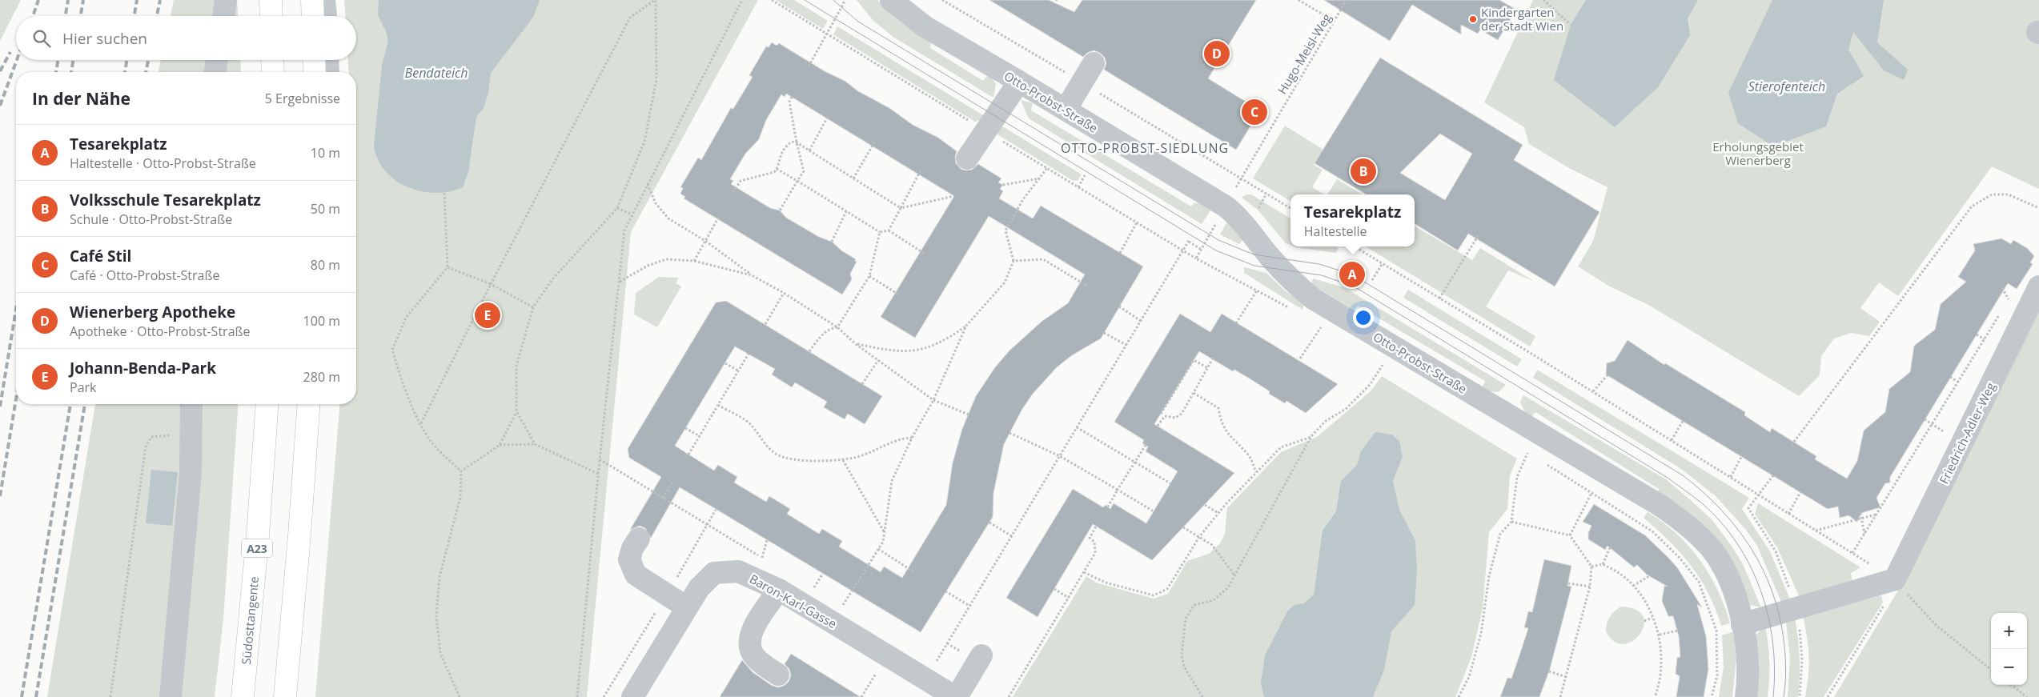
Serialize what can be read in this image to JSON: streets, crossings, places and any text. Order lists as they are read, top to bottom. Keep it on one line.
{"streets":{"highway":["A23","Südosttangente"],"street":["Otto-Probst-Straße","Friedrich-Adler-Weg","Baron-Karl-Gasse"],"path":["Hugo-Meisl-Weg"]},"districts":["OTTO-PROBST-SIEDLUNG"],"water":["Bendateich","Stierofenteich"],"parks":["Erholungsgebiet Wienerberg"],"places":["Kindergarten der Stadt Wien"],"page":{"search":"Hier suchen","pins":["D","C","B","A","E"],"heading":["In der Nähe","5 Ergebnisse"],"list":[{"mark":"A","name":"Tesarekplatz","note":"Haltestelle · Otto-Probst-Straße","value":"10 m"},{"mark":"B","name":"Volksschule Tesarekplatz","note":"Schule · Otto-Probst-Straße","value":"50 m"},{"mark":"C","name":"Café Stil","note":"Café · Otto-Probst-Straße","value":"80 m"},{"mark":"D","name":"Wienerberg Apotheke","note":"Apotheke · Otto-Probst-Straße","value":"100 m"},{"mark":"E","name":"Johann-Benda-Park","note":"Park","value":"280 m"}],"popup":["Tesarekplatz","Haltestelle"],"map_buttons":["+","−"]}}
